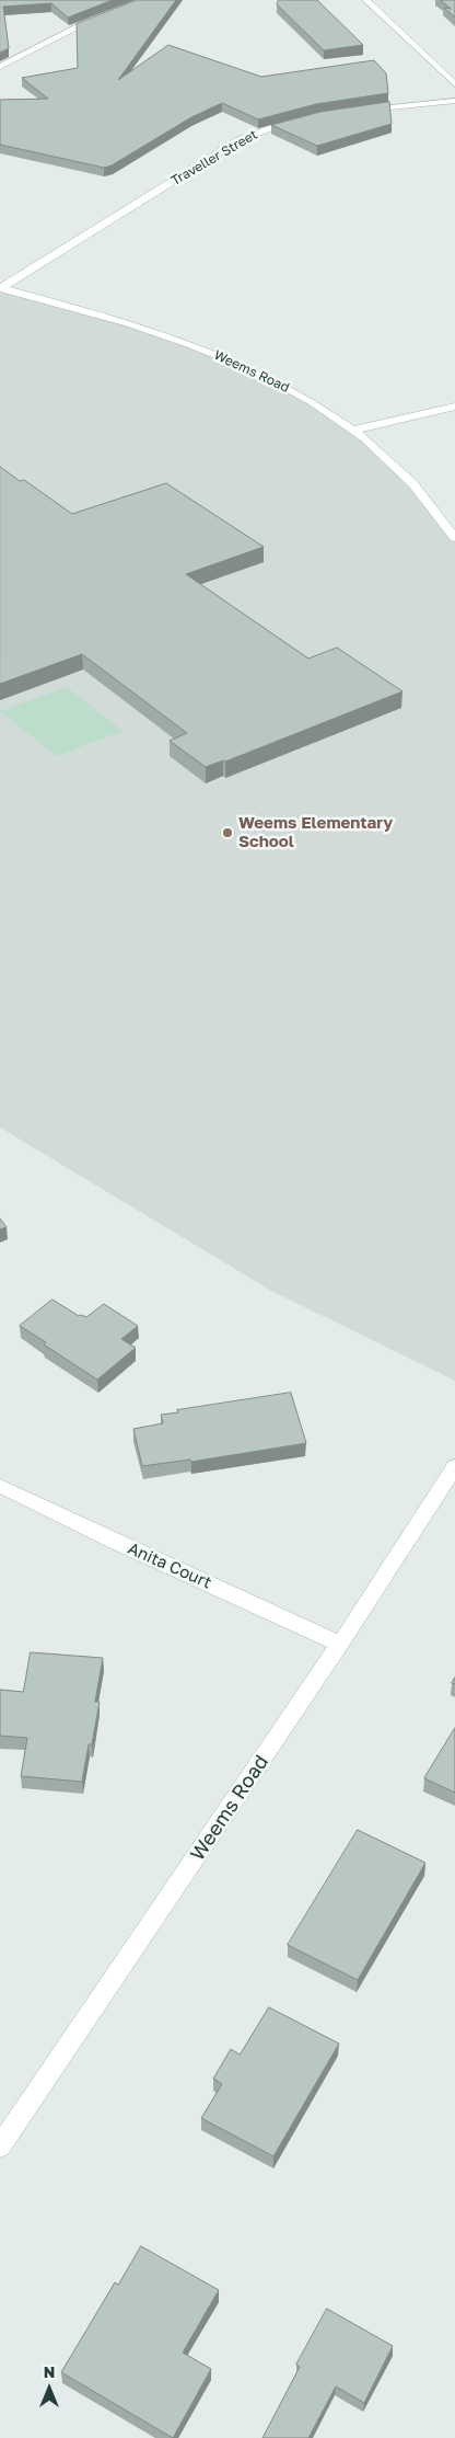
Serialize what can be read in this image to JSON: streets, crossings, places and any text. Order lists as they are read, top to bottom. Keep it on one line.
{"streets":{"street":["Traveller Street","Weems Road","Anita Court"]},"crossings":[["Traveller Street","Weems Road"],["Weems Road","Anita Court"]],"places":["Weems Elementary School"],"north":"top"}
